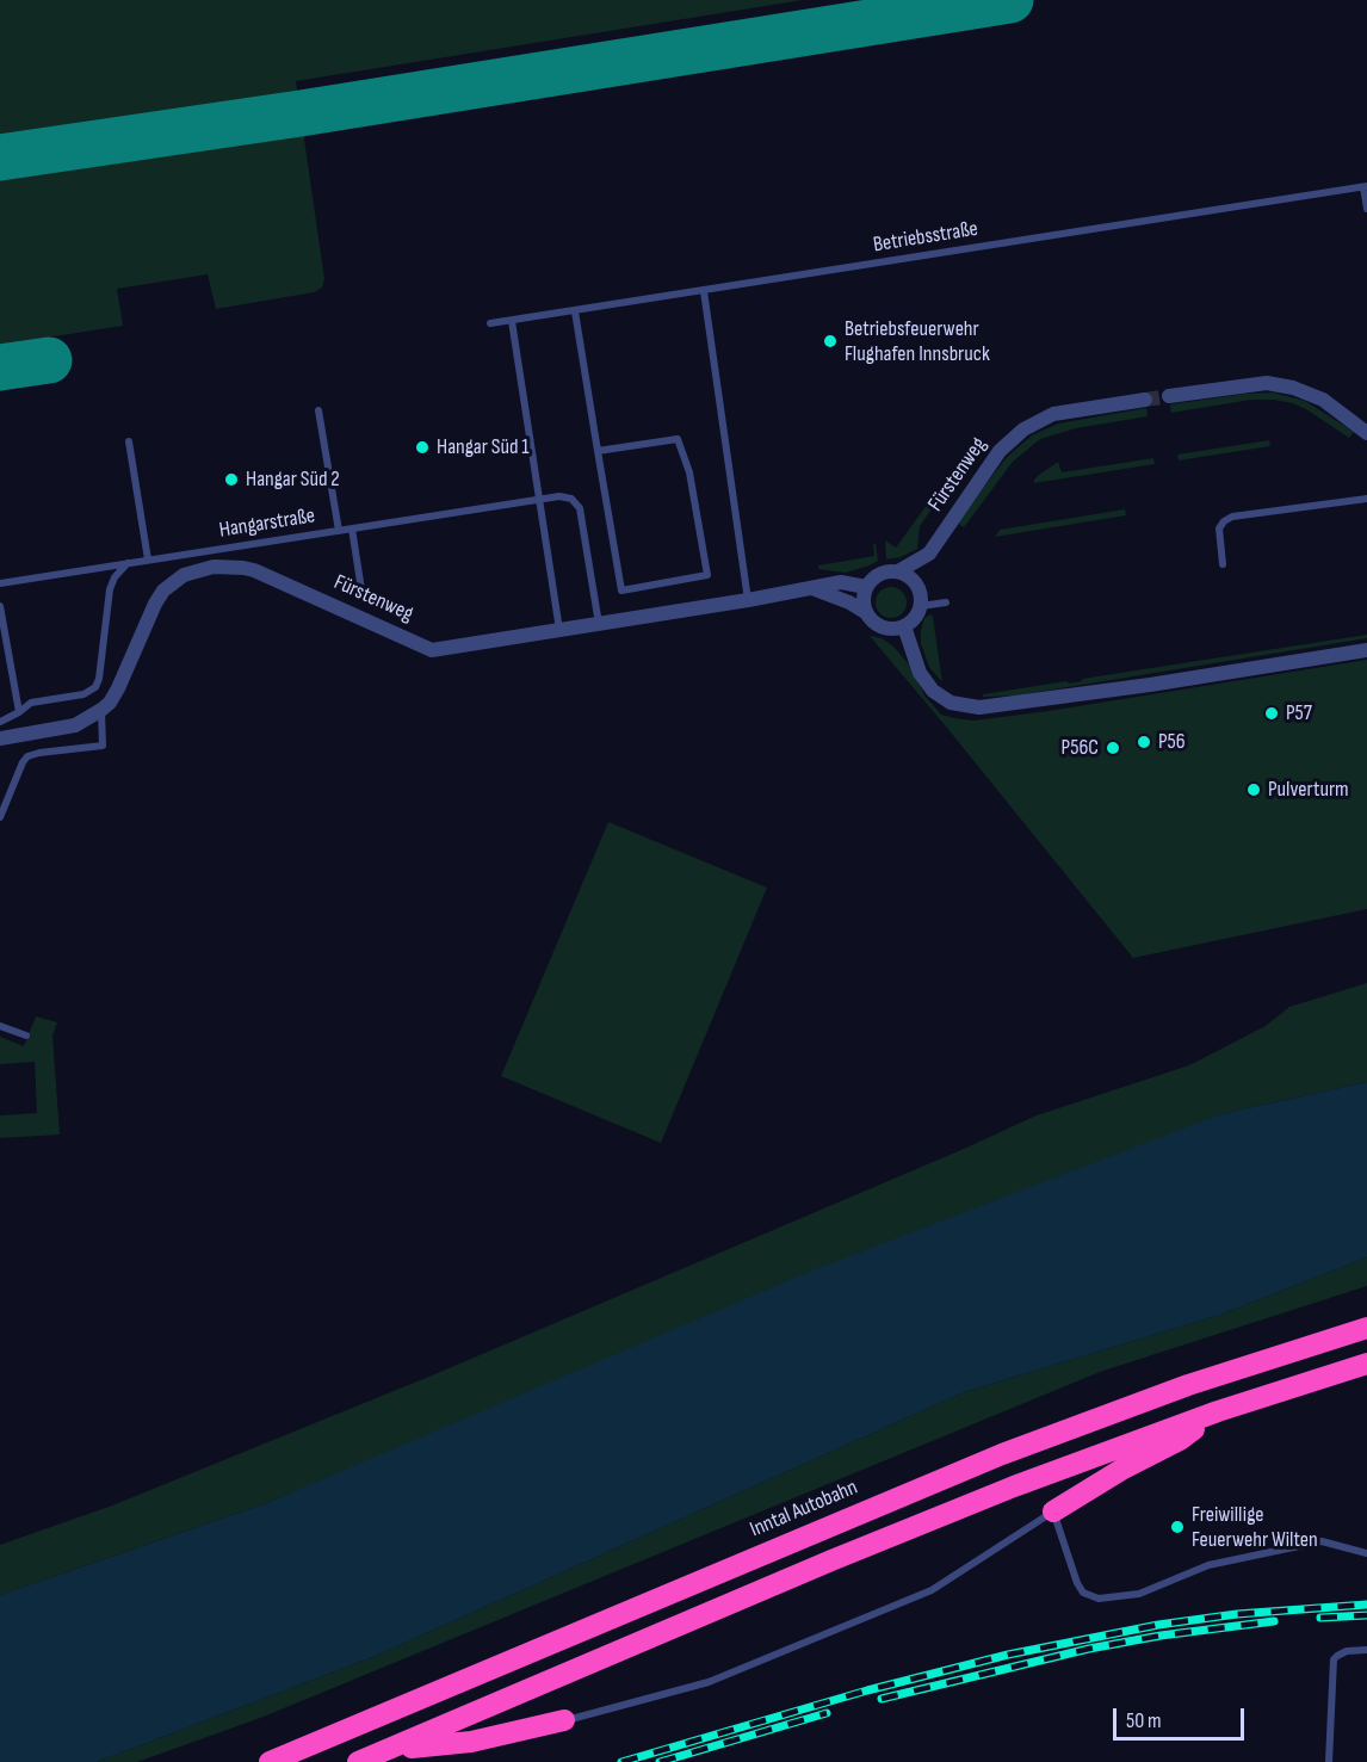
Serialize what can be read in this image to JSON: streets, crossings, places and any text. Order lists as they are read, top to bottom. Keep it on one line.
{"streets":{"highway":["Inntal Autobahn"],"street":["Fürstenweg"],"lane":["Betriebsstraße","Hangarstraße"]},"crossings":[["Fürstenweg","Hangarstraße"]],"places":["Betriebsfeuerwehr Flughafen Innsbruck","Hangar Süd 1","Hangar Süd 2","P57","P56","P56C","Pulverturm","Freiwillige Feuerwehr Wilten"],"scale_bar":"50 m"}
